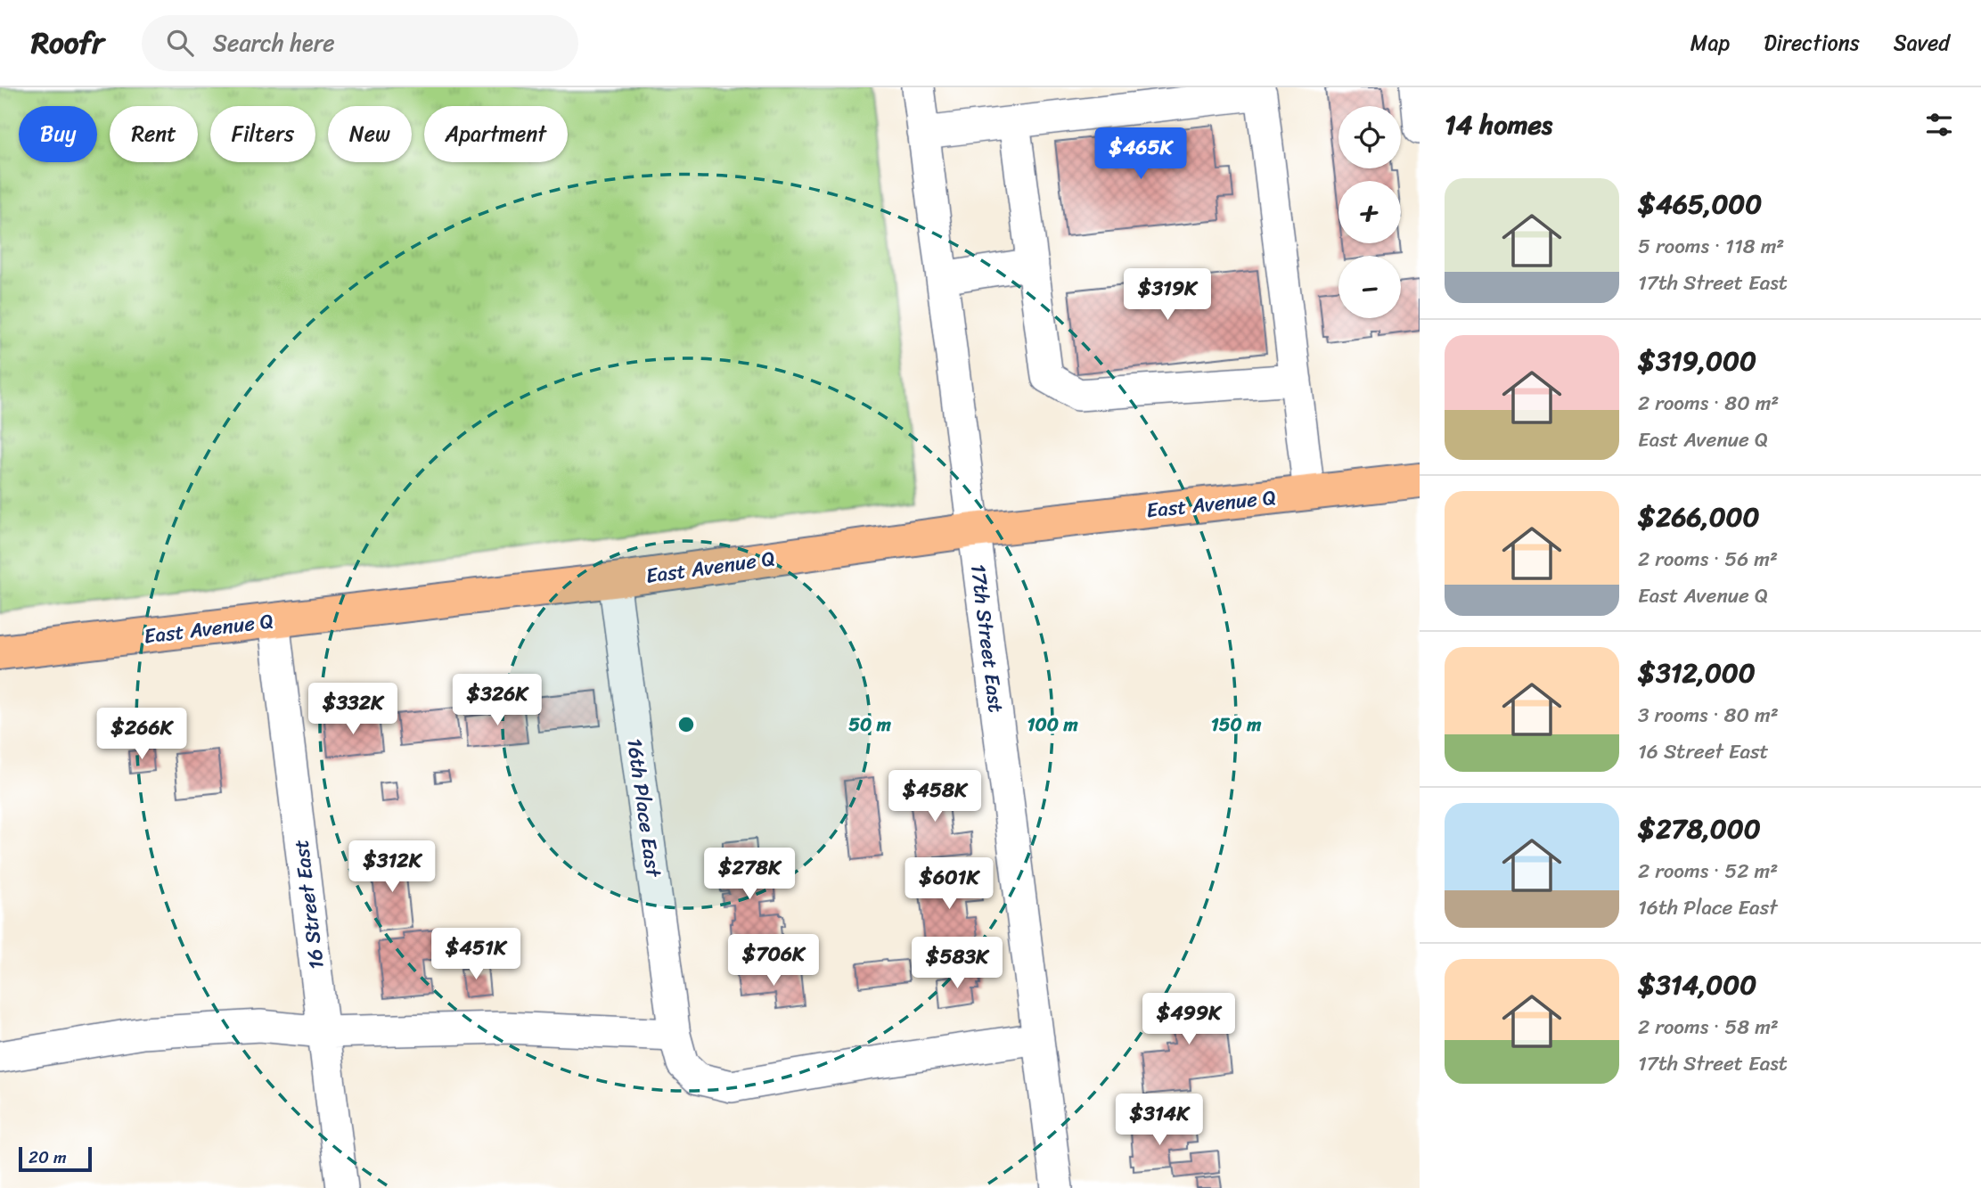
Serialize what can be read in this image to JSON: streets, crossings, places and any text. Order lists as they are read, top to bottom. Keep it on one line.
{"streets":{"main road":["East Avenue Q"],"street":["17th Street East","16th Place East","16 Street East"]},"crossings":[["East Avenue Q","17th Street East"],["East Avenue Q","16th Place East"],["East Avenue Q","16 Street East"],["17th Street East","16th Place East"]],"scale_bar":"20 m","page":{"header":"Roofr","search":"Search here","nav":["Map","Directions","Saved"],"heading":"14 homes","map_buttons":["+","−"],"chip":["Buy","Rent","Filters","New","Apartment"],"price":["$465K","$319K","$326K","$332K","$266K","$458K","$312K","$278K","$601K","$451K","$706K","$583K","$499K","$314K"],"list":[{"name":"$465,000","note":"5 rooms · 118 m² · 17th Street East"},{"name":"$319,000","note":"2 rooms · 80 m² · East Avenue Q"},{"name":"$266,000","note":"2 rooms · 56 m² · East Avenue Q"},{"name":"$312,000","note":"3 rooms · 80 m² · 16 Street East"},{"name":"$278,000","note":"2 rooms · 52 m² · 16th Place East"},{"name":"$314,000","note":"2 rooms · 58 m² · 17th Street East"}],"scale":"20 m"},"rings":["50 m","100 m","150 m"]}
